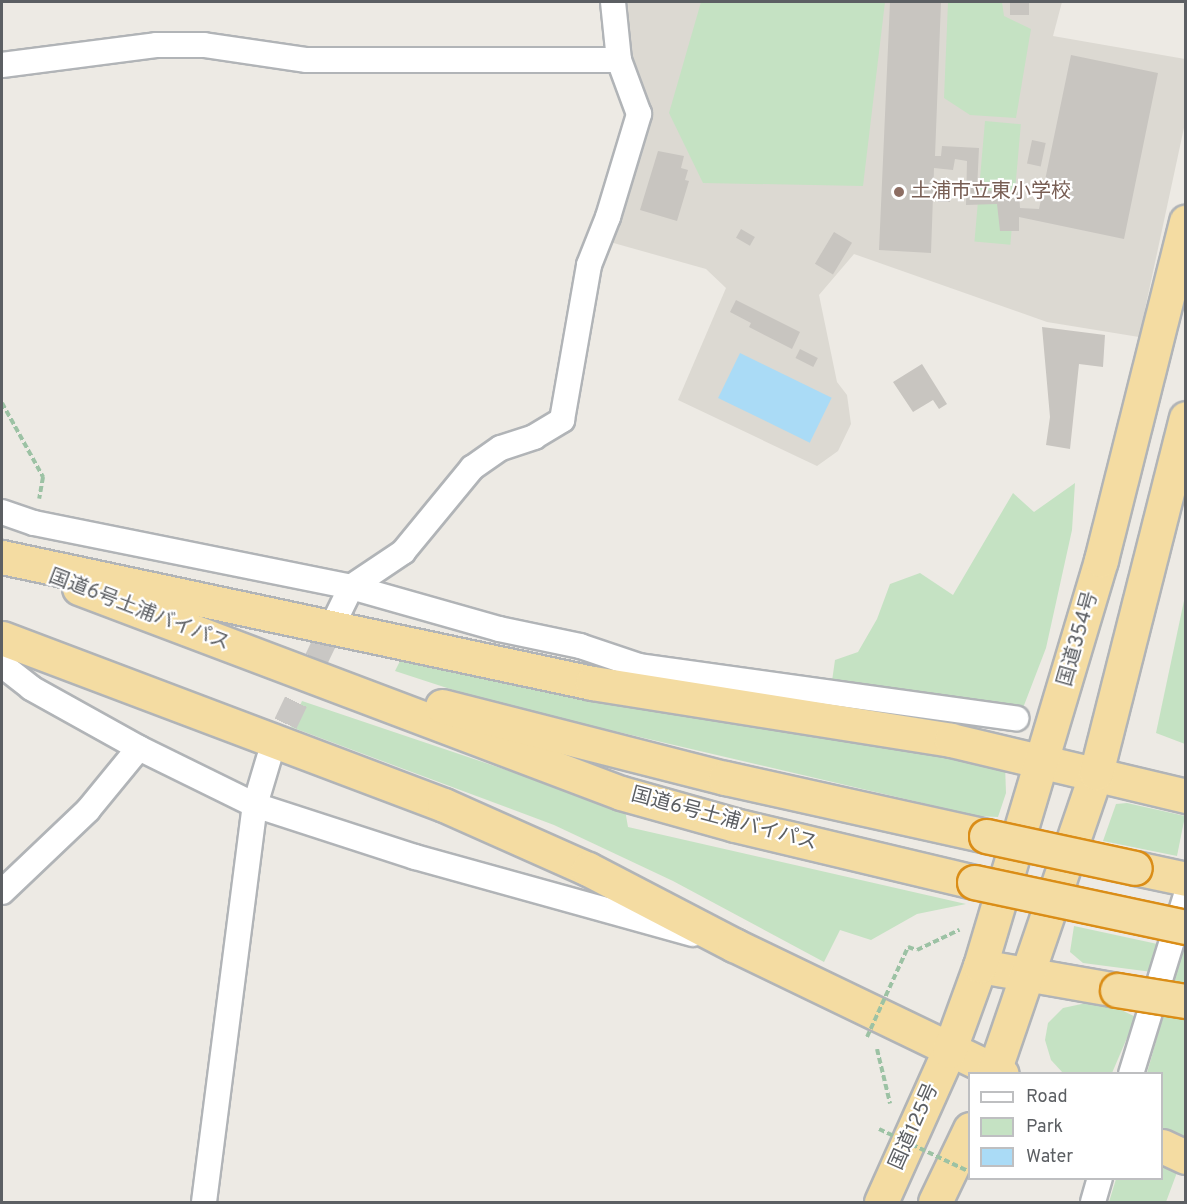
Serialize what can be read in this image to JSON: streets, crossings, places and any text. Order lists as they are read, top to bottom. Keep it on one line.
{"streets":{"highway":["国道6号土浦バイパス","国道354号","国道125号"]},"crossings":[["国道354号","国道125号"]],"places":["土浦市立東小学校"],"legend":["Road","Park","Water"]}
